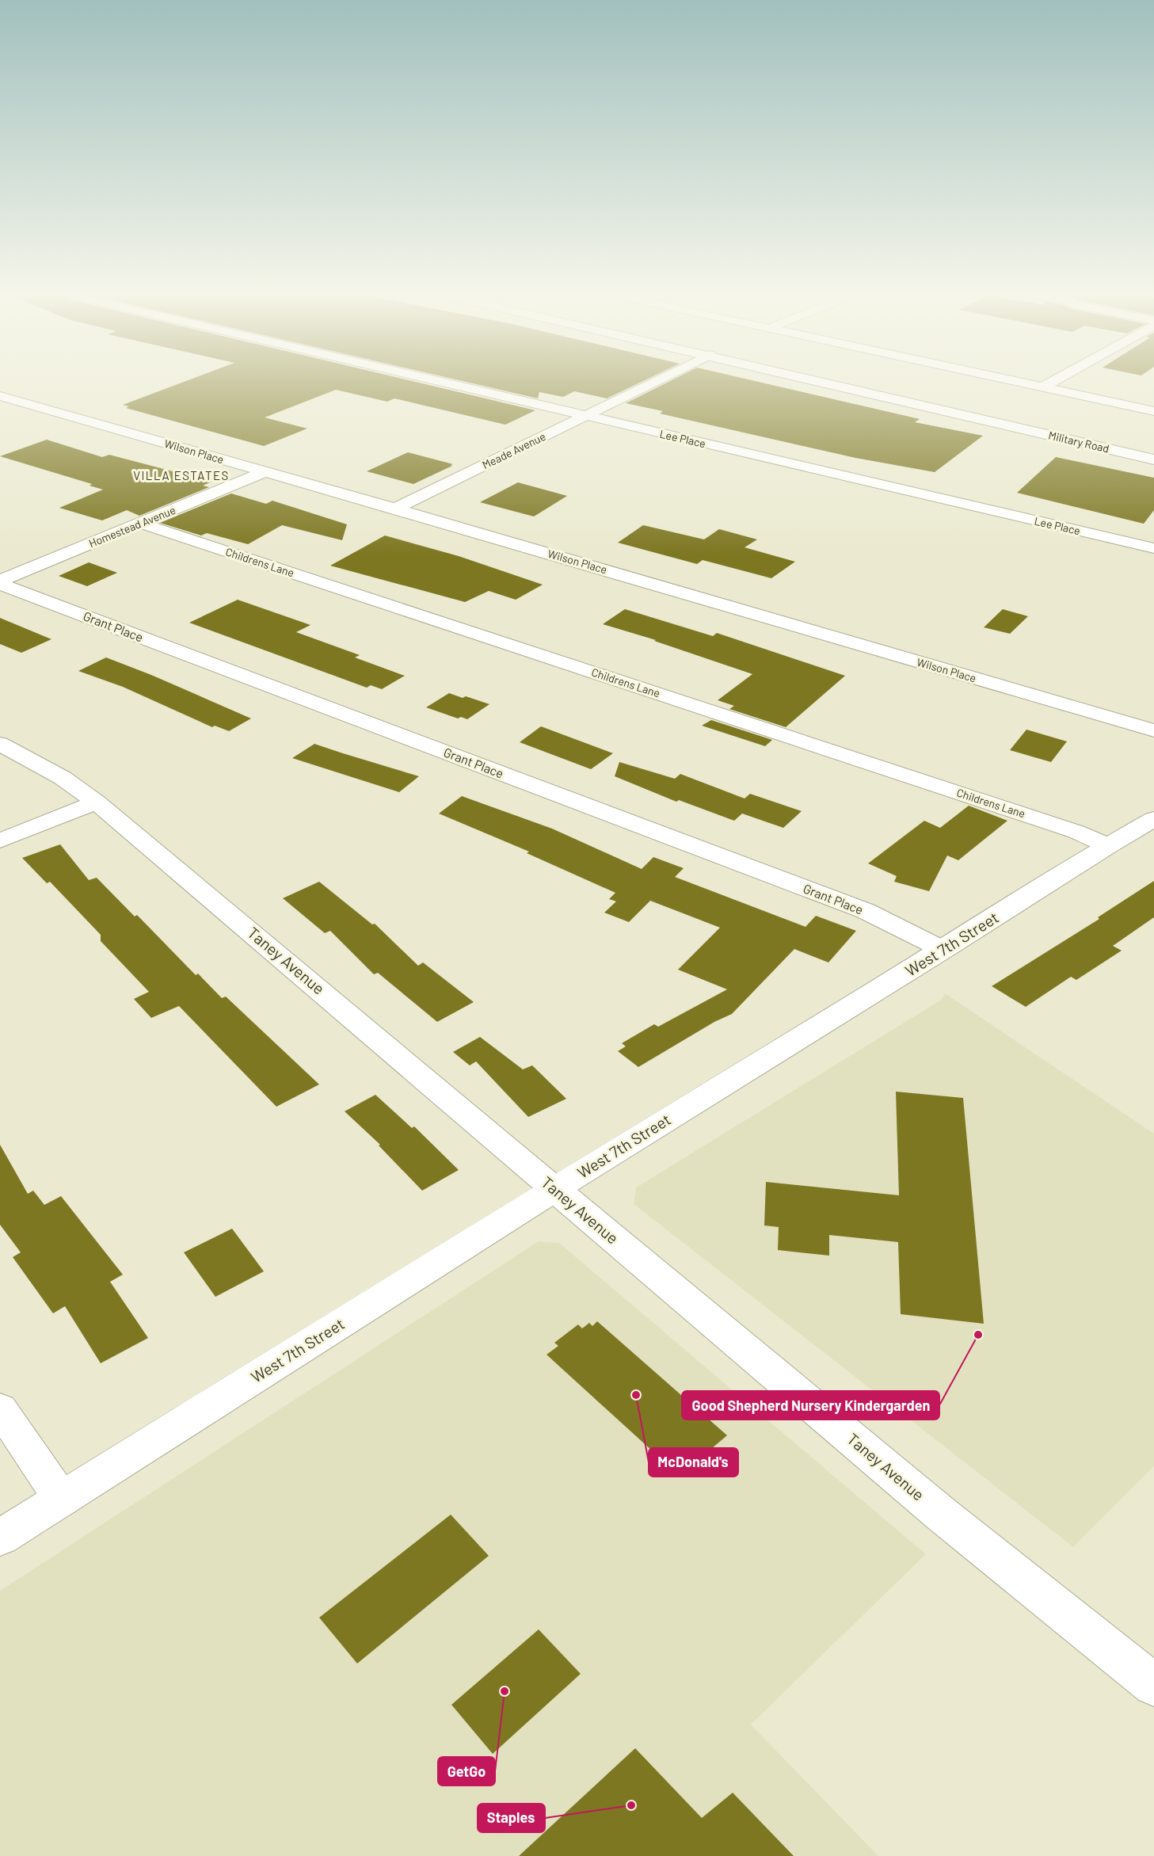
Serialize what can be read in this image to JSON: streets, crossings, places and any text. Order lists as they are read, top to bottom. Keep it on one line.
{"streets":{"street":["Lee Place","Military Road","Meade Avenue","Wilson Place","Homestead Avenue","Childrens Lane","Grant Place","West 7th Street","Taney Avenue"]},"crossings":[["Lee Place","Meade Avenue"],["Meade Avenue","Wilson Place"],["Wilson Place","Homestead Avenue"],["Homestead Avenue","Childrens Lane"],["Homestead Avenue","Grant Place"],["Childrens Lane","West 7th Street"],["Grant Place","West 7th Street"],["West 7th Street","Taney Avenue"]],"districts":["VILLA ESTATES"],"places":["Good Shepherd Nursery Kindergarden","McDonald's","GetGo","Staples"]}
